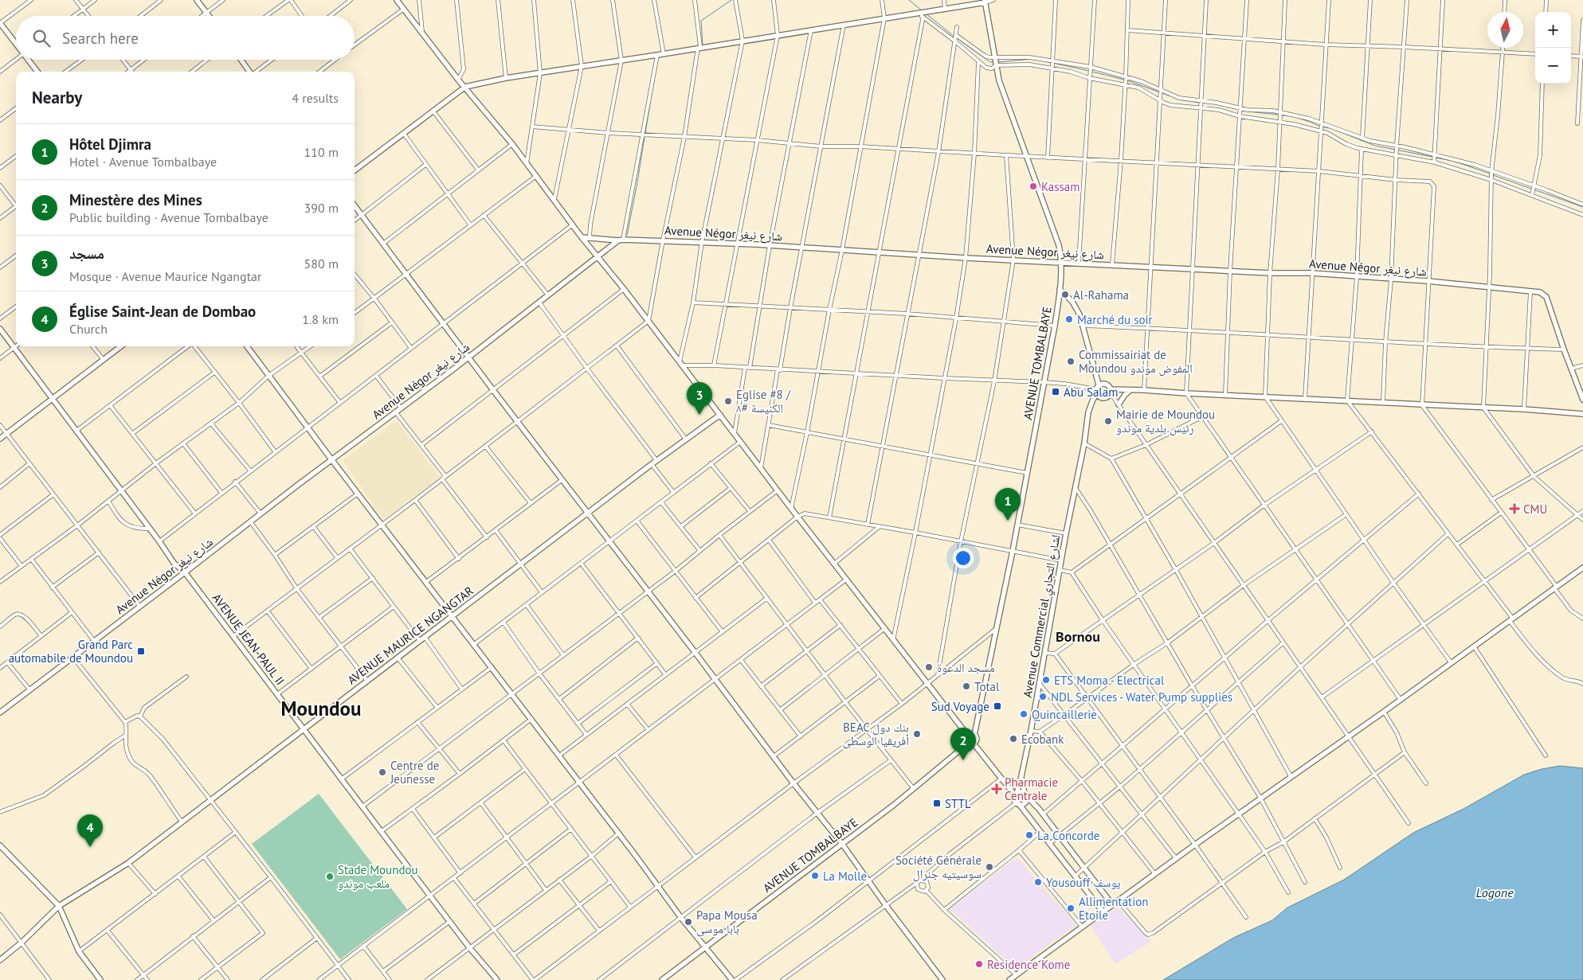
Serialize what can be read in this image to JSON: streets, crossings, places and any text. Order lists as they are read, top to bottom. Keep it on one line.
{"streets":{"street":["Avenue Négor شارع نيغر","AVENUE TOMBALBAYE","Avenue Commercial لشارع التجاري","AVENUE MAURICE NGANGTAR","AVENUE JEAN-PAUL II"]},"crossings":[["Avenue Négor شارع نيغر","AVENUE TOMBALBAYE"],["Avenue Négor شارع نيغر","AVENUE JEAN-PAUL II"],["AVENUE MAURICE NGANGTAR","AVENUE JEAN-PAUL II"]],"districts":["Bornou","Moundou"],"water":["Logone"],"places":{"other":["Kassam","Al-Rahama","Marché du soir","Commissairiat de Moundou المفوض موندو","Eglise #8 / الكنيسة #٨","Mairie de Moundou رئيس بلدية موندو","مسجد الدعوة","ETS Moma - Electrical","Total","NDL Services - Water Pump supplies","Quincaillerie","BEAC بنك دول أفريقيا الوسطى","Ecobank","Centre de Jeunesse","La Concorde","Société Générale سوسيتيه جنرال","La Molle","Stade Moundou ملعب موندو","Yousouff يوسف","Allimentation Etoile","Papa Mousa بابا موسى","Residence Kome"],"transit":["Abu Salam","Grand Parc automabile de Moundou","Sud Voyage","STTL"],"health":["CMU","Pharmacie Centrale"]},"north":"top","page":{"map_buttons":["+","−"],"search":"Search here","heading":["Nearby","4 results"],"list":[{"mark":"1","name":"Hôtel Djimra","note":"Hotel · Avenue Tombalbaye","value":"110 m"},{"mark":"2","name":"Minestère des Mines","note":"Public building · Avenue Tombalbaye","value":"390 m"},{"mark":"3","name":"مسجد","note":"Mosque · Avenue Maurice Ngangtar","value":"580 m"},{"mark":"4","name":"Église Saint-Jean de Dombao","note":"Church","value":"1.8 km"}],"pins":["3","1","2","4"]}}
